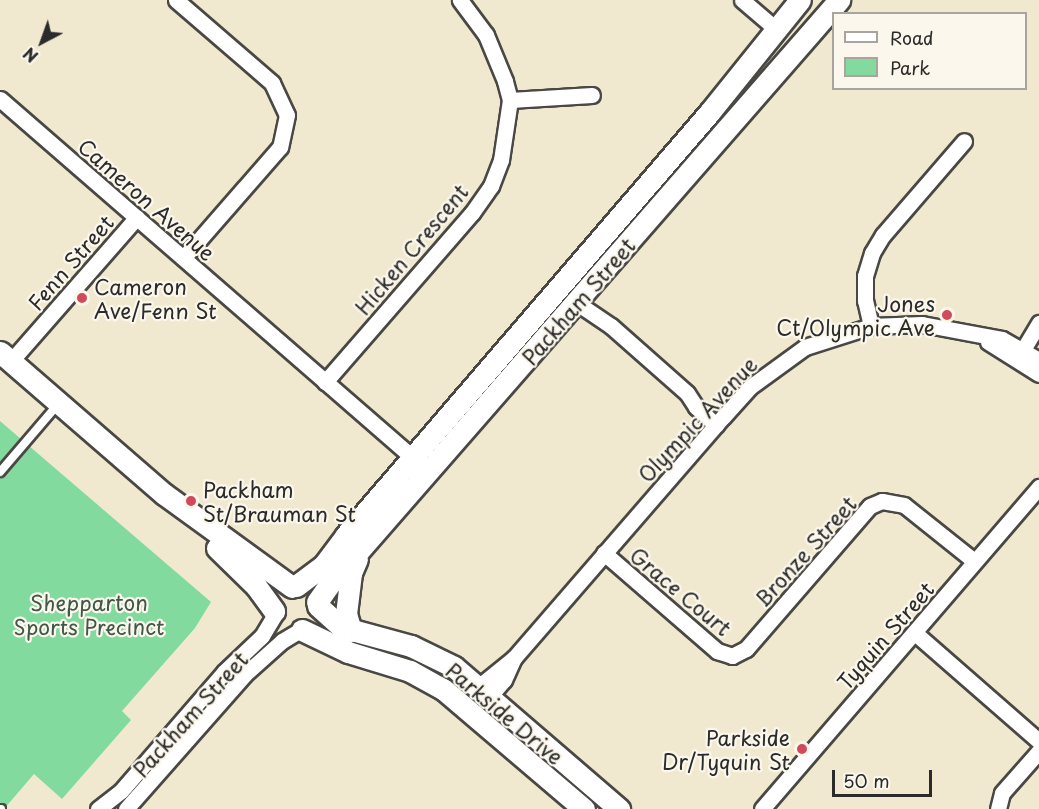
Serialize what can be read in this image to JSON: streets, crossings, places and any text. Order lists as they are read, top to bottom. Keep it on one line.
{"streets":{"street":["Cameron Avenue","Hicken Crescent","Fenn Street","Packham Street","Olympic Avenue","Bronze Street","Grace Court","Tyquin Street","Parkside Drive"]},"crossings":[["Cameron Avenue","Hicken Crescent"],["Cameron Avenue","Fenn Street"],["Cameron Avenue","Packham Street"],["Packham Street","Parkside Drive"],["Olympic Avenue","Grace Court"],["Olympic Avenue","Parkside Drive"],["Bronze Street","Grace Court"],["Bronze Street","Tyquin Street"]],"parks":["Shepparton Sports Precinct"],"places":["Cameron Ave/Fenn St","Jones Ct/Olympic Ave","Packham St/Brauman St","Parkside Dr/Tyquin St"],"legend":["Road","Park"],"scale_bar":"50 m","north":"bottom left"}
